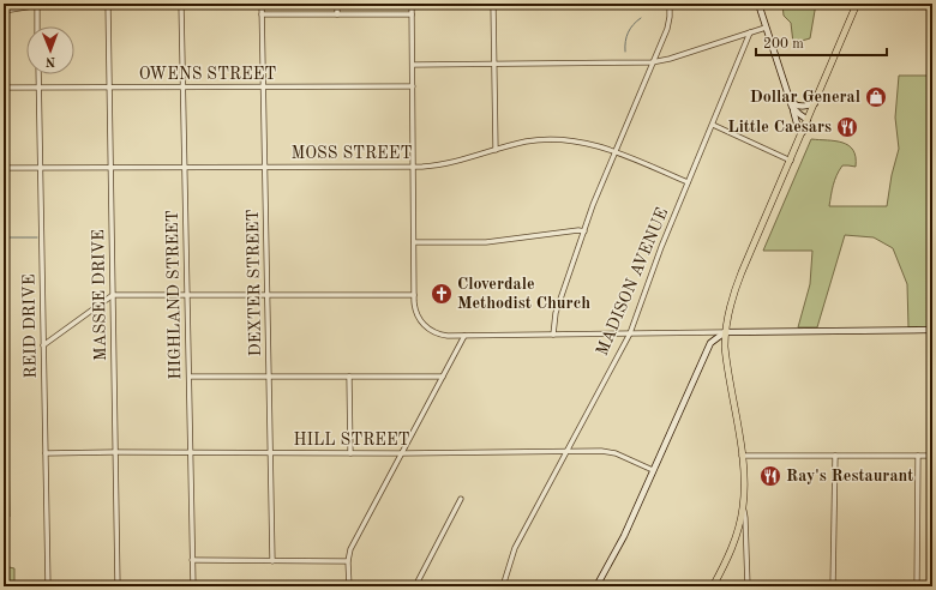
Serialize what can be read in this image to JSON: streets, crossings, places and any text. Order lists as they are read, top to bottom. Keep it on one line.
{"streets":{"street":["OWENS STREET","MOSS STREET","MADISON AVENUE","DEXTER STREET","MASSEE DRIVE","HIGHLAND STREET","REID DRIVE","HILL STREET"]},"crossings":[["OWENS STREET","DEXTER STREET"],["OWENS STREET","MASSEE DRIVE"],["OWENS STREET","HIGHLAND STREET"],["OWENS STREET","REID DRIVE"],["MOSS STREET","MADISON AVENUE"],["MOSS STREET","DEXTER STREET"],["MOSS STREET","MASSEE DRIVE"],["MOSS STREET","HIGHLAND STREET"],["MOSS STREET","REID DRIVE"],["MADISON AVENUE","HILL STREET"],["DEXTER STREET","HILL STREET"],["MASSEE DRIVE","HILL STREET"],["HIGHLAND STREET","HILL STREET"],["REID DRIVE","HILL STREET"]],"places":{"shop":["Dollar General"],"restaurant":["Little Caesars","Ray's Restaurant"],"church":["Cloverdale Methodist Church"]},"scale_bar":"200 m","north":"bottom"}
